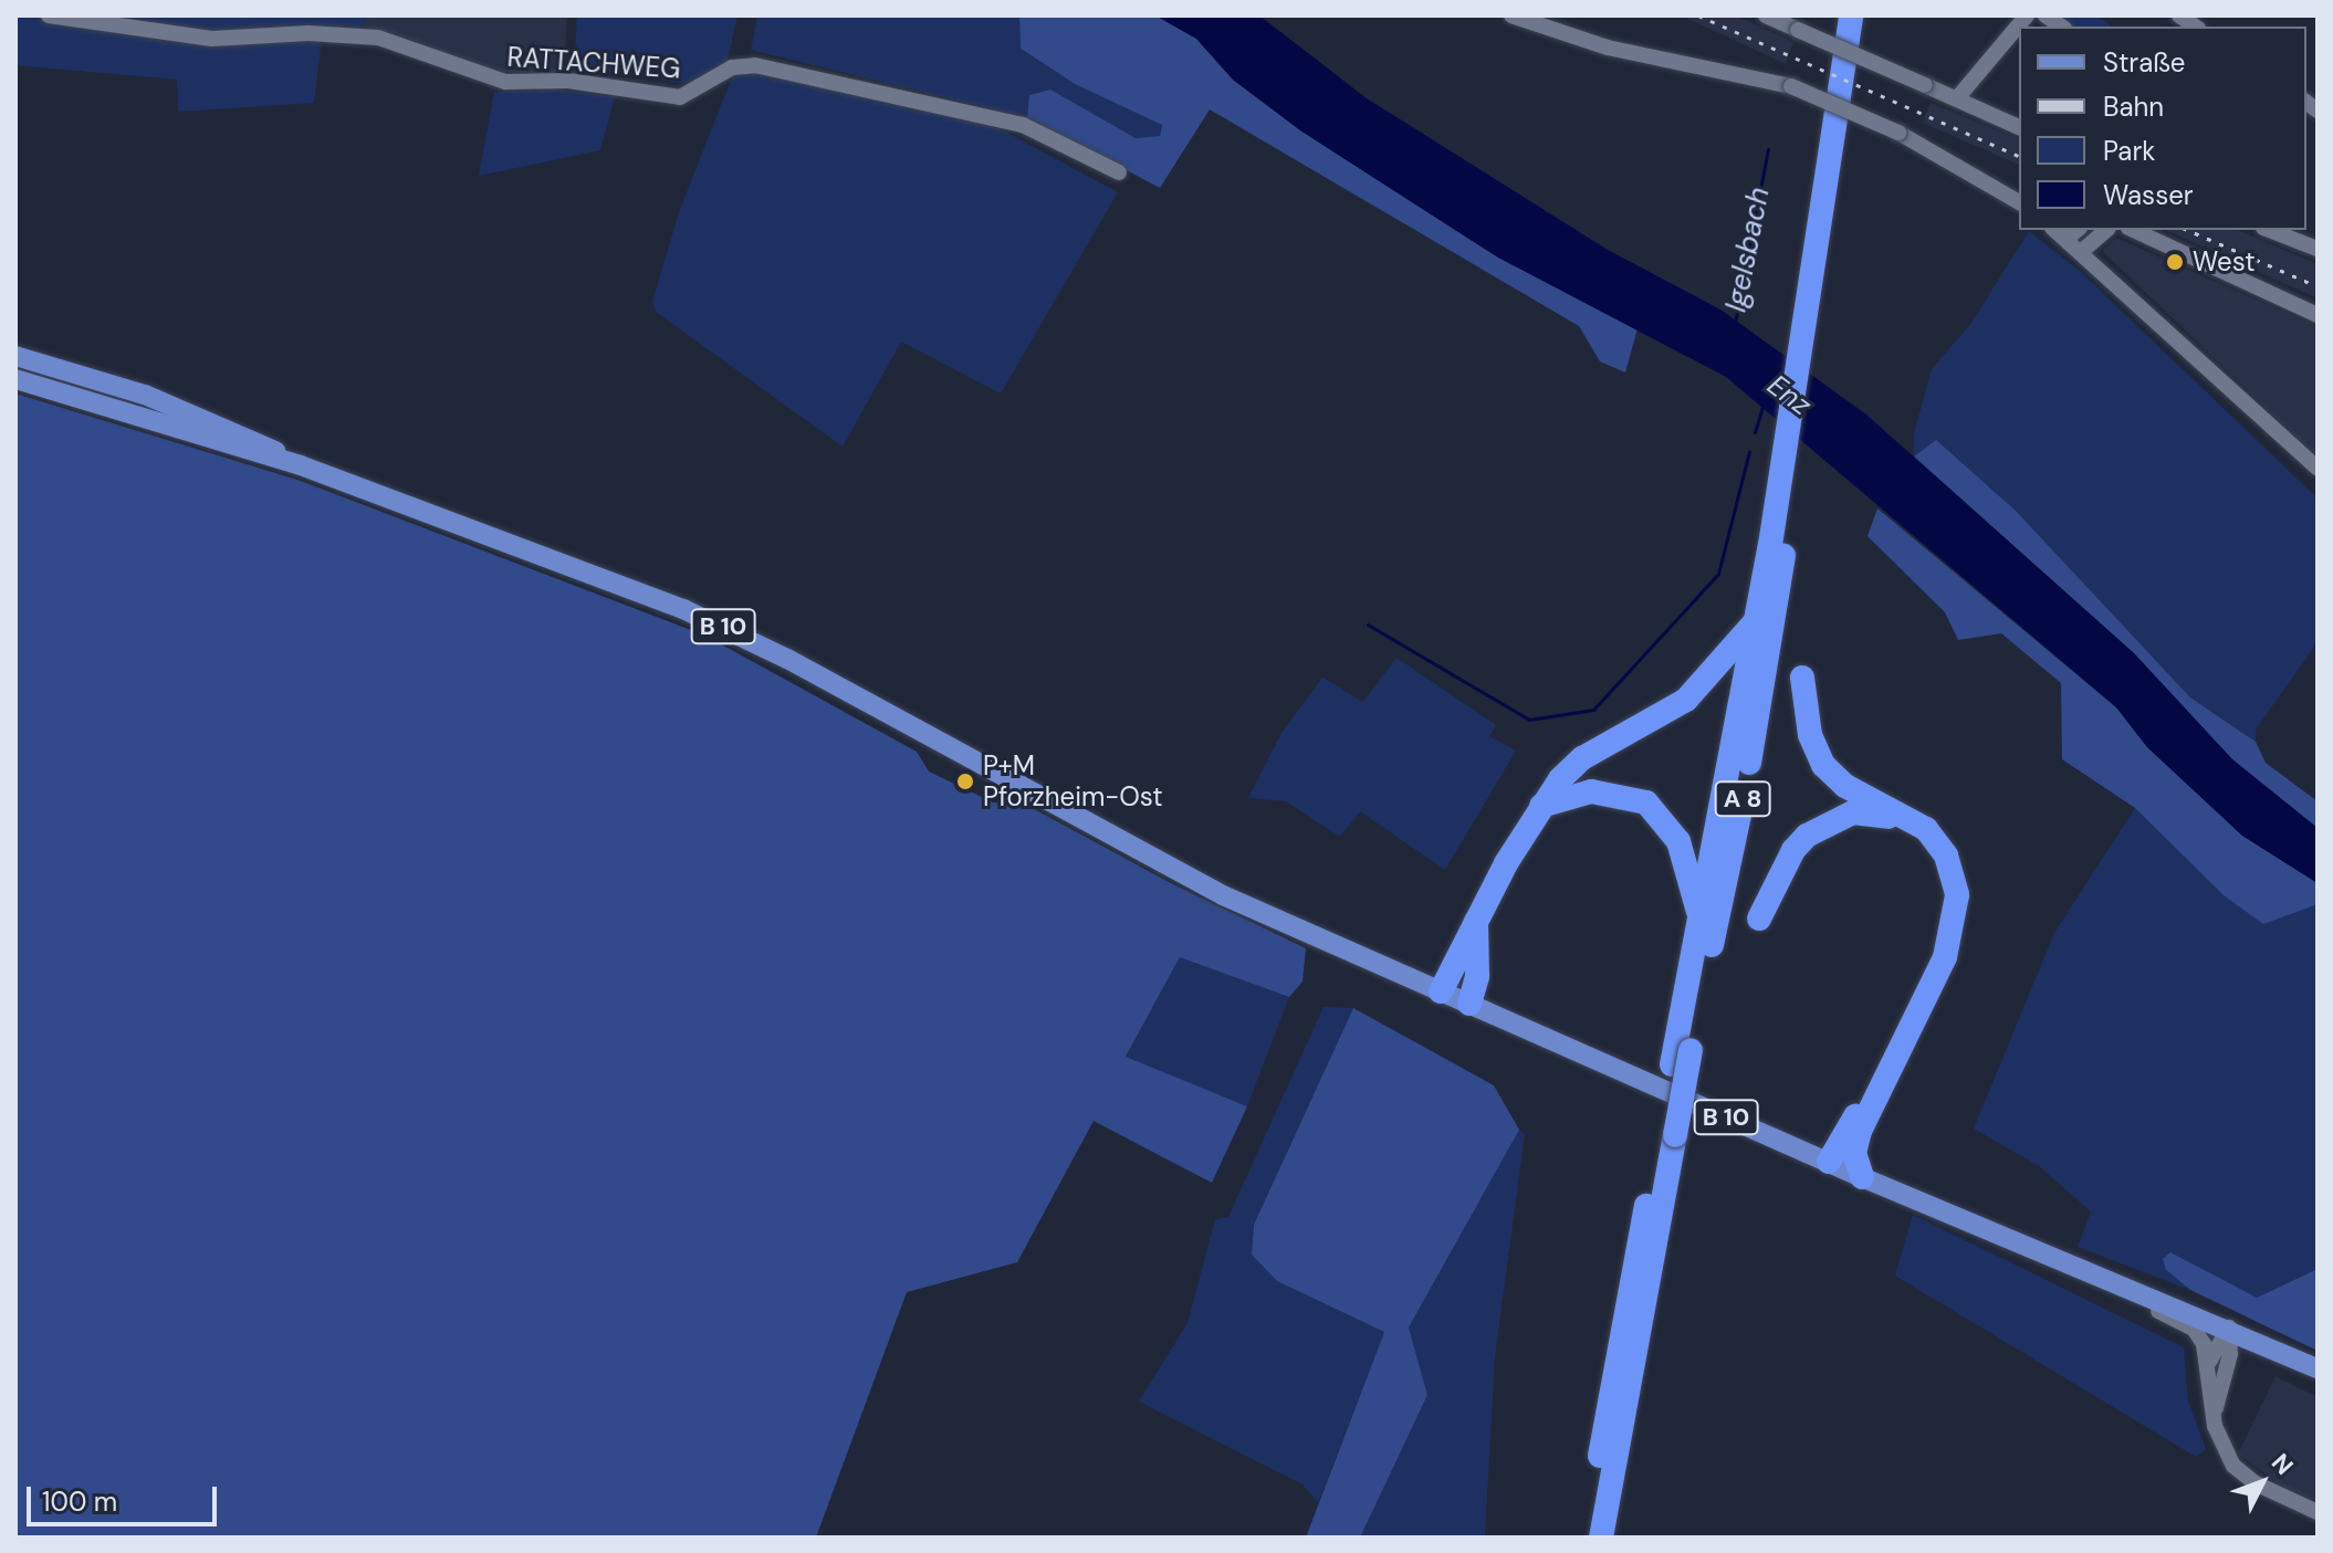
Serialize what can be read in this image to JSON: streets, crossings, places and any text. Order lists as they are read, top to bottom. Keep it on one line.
{"streets":{"highway":["A 8"],"main road":["B 10"],"street":["RATTACHWEG"]},"water":["Igelsbach","Enz"],"places":["West","P+M Pforzheim-Ost"],"legend":["Straße","Bahn","Park","Wasser"],"scale_bar":"100 m","north":"top right"}
